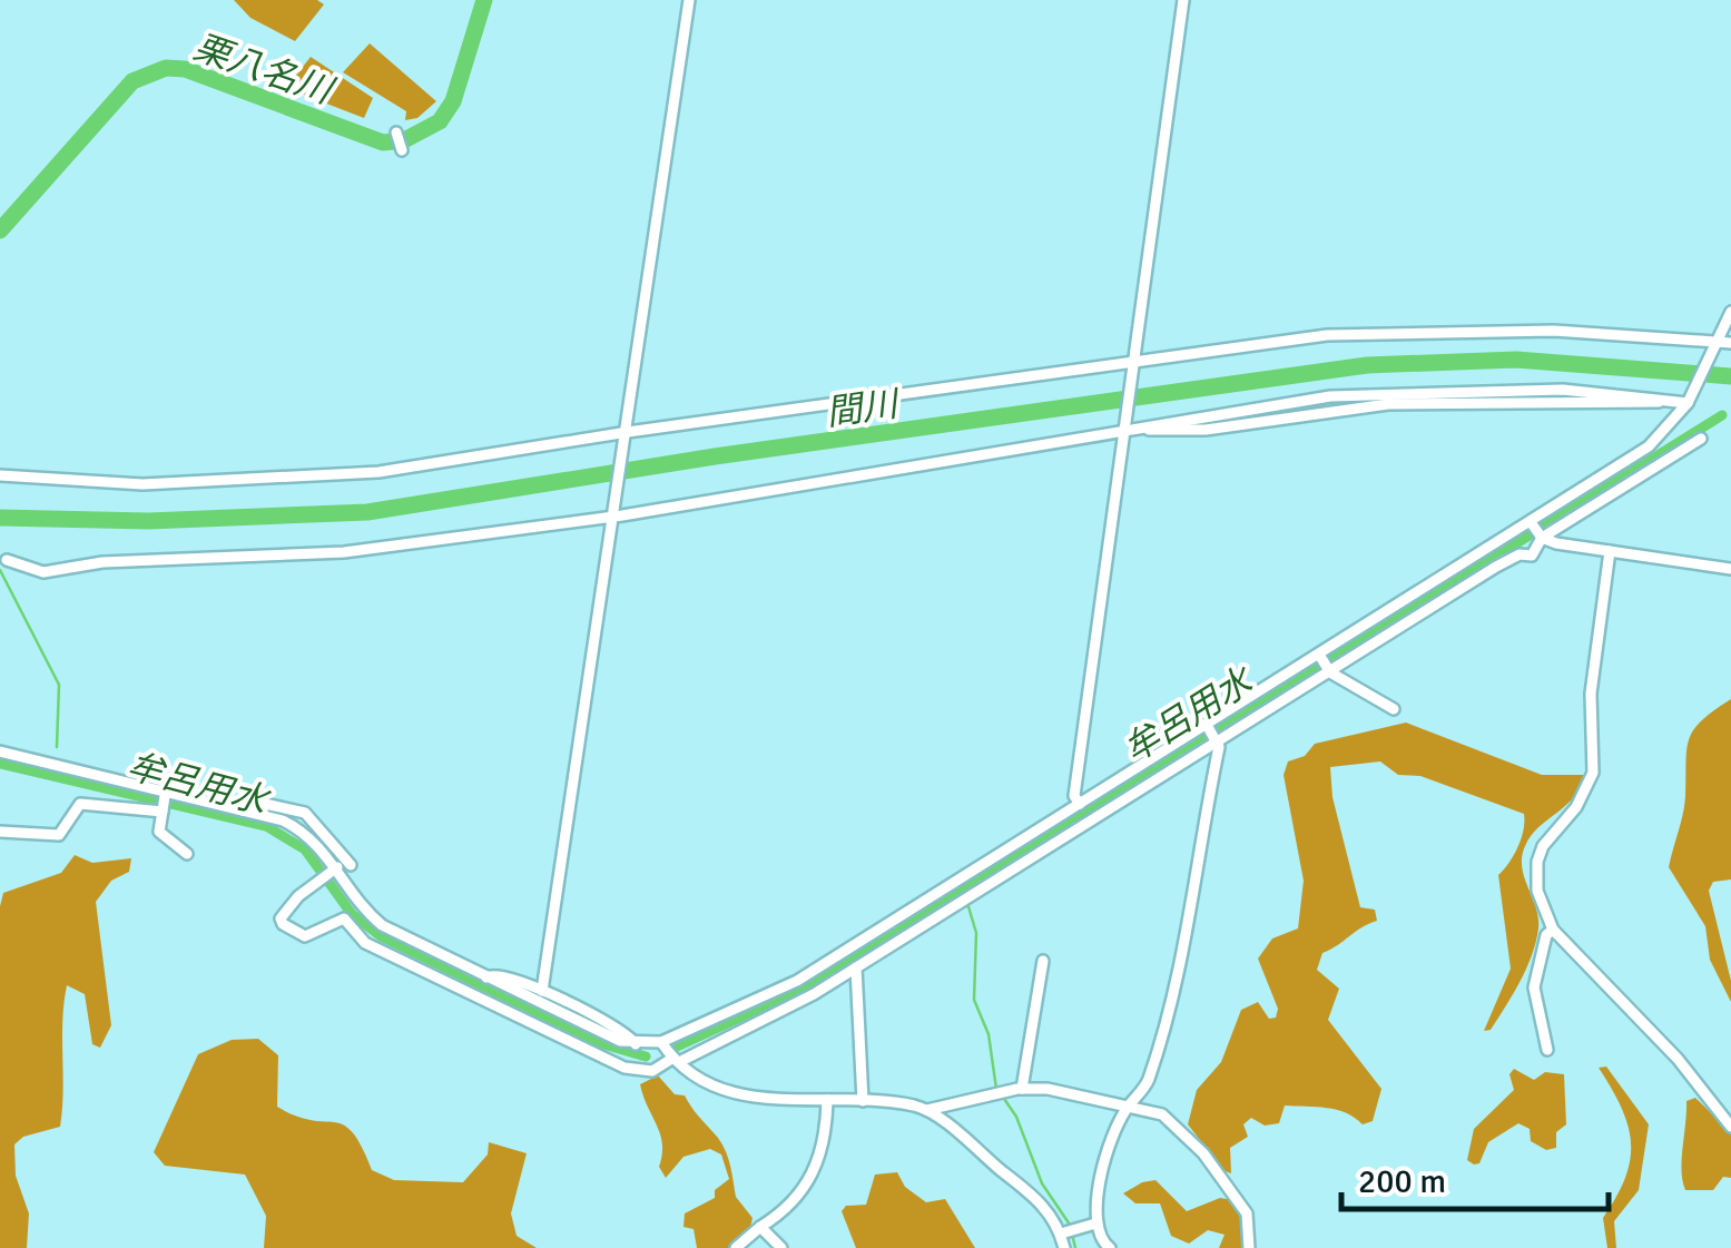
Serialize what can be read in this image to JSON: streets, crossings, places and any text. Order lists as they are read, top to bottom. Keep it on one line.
{"water":["栗八名川","間川","牟呂用水"],"scale_bar":"200 m"}
